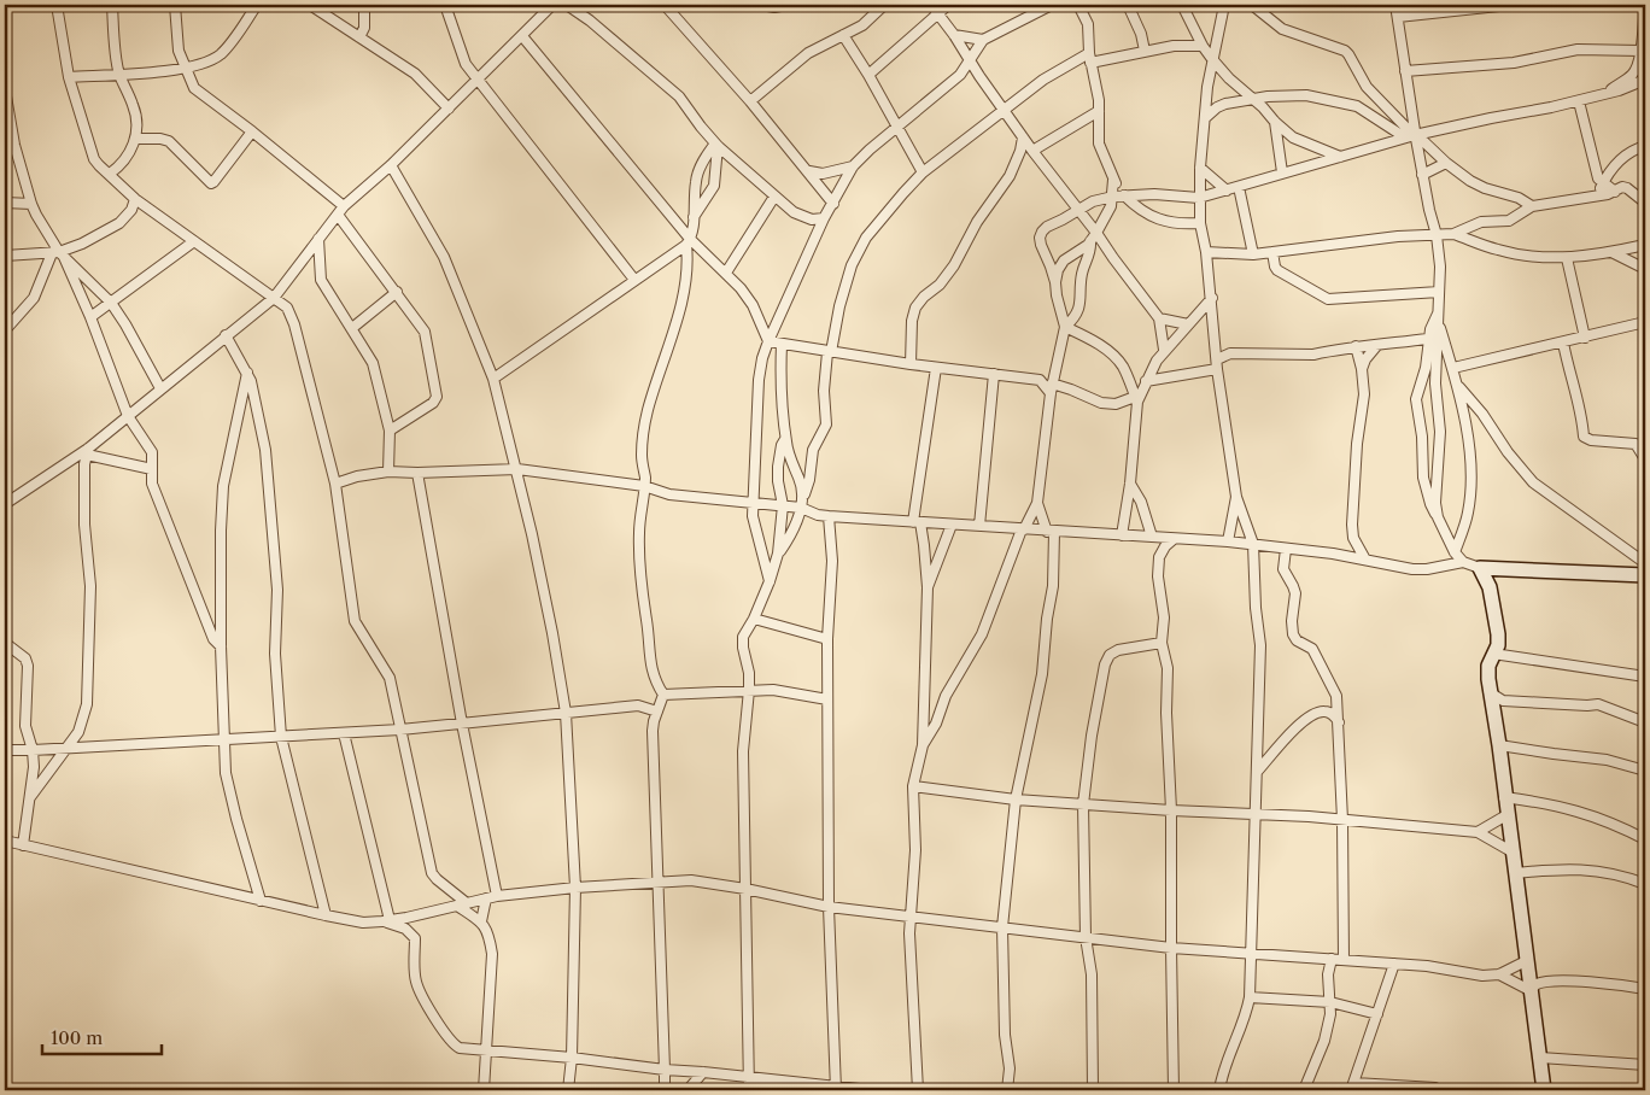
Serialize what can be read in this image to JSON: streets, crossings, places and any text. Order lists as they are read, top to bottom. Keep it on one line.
{"scale_bar":"100 m"}
